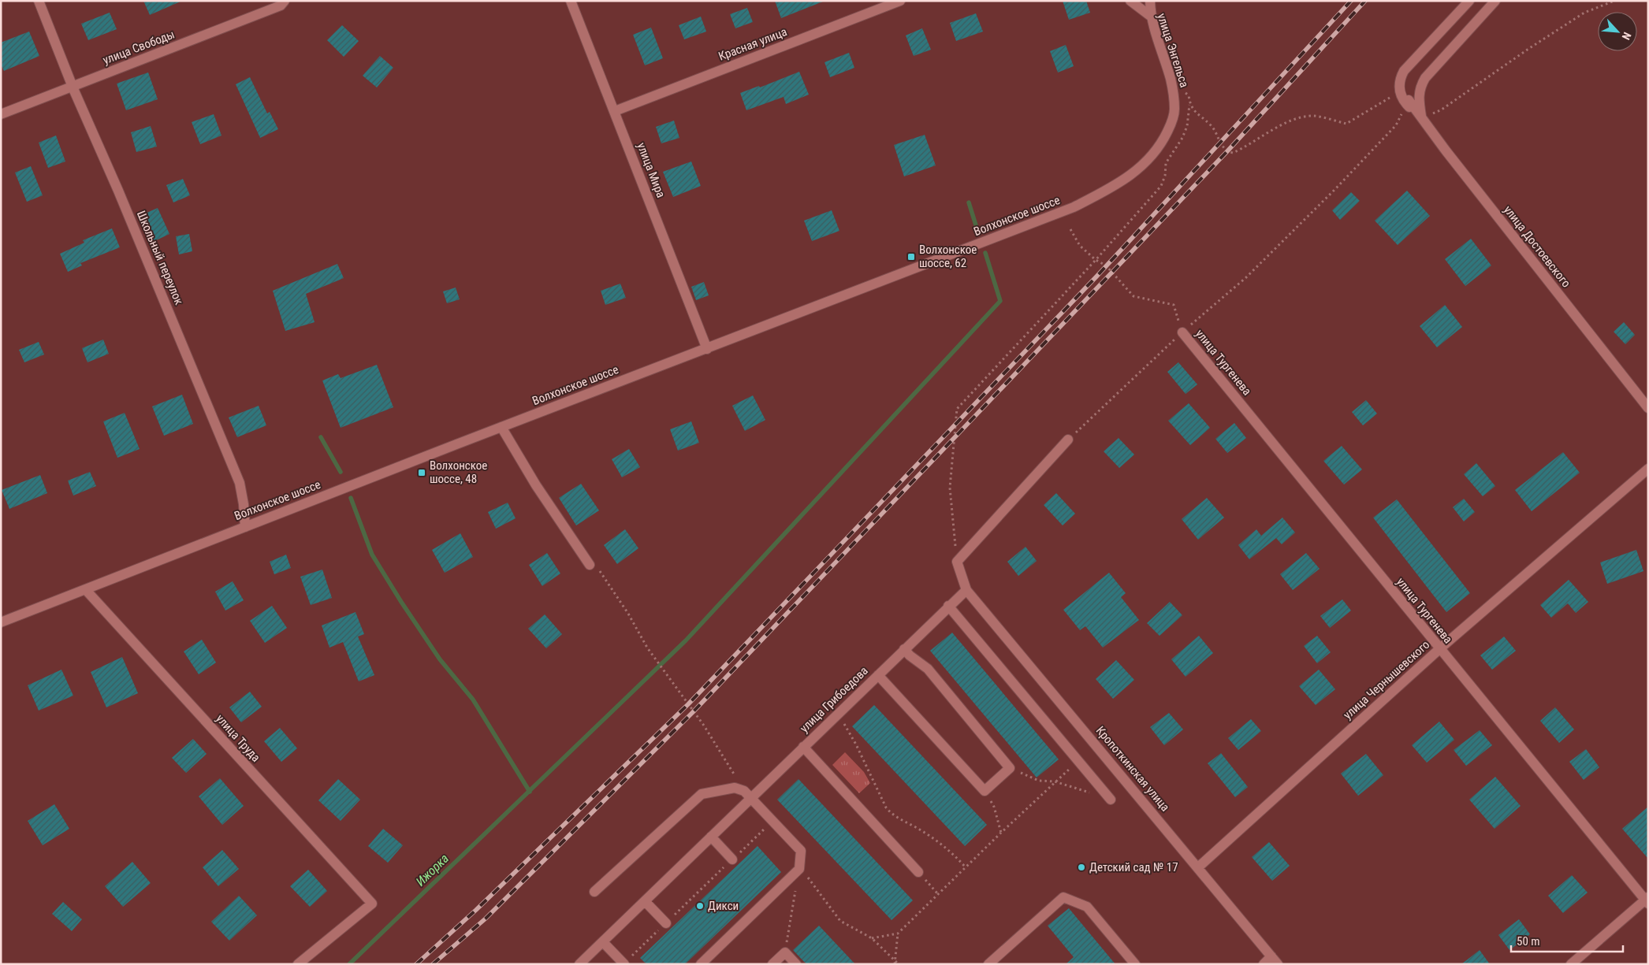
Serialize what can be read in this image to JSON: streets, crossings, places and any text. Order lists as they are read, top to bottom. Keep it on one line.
{"streets":{"street":["Красная улица","улица Свободы","улица Энгельса","улица Мира","Волхонское шоссе","улица Достоевского","Школьный переулок","улица Тургенева","улица Чернышевского","улица Грибоедова","улица Труда","Кропоткинская улица"]},"crossings":[["Красная улица","улица Мира"],["улица Свободы","Школьный переулок"],["улица Энгельса","Волхонское шоссе"],["улица Мира","Волхонское шоссе"],["Волхонское шоссе","Школьный переулок"],["Волхонское шоссе","улица Труда"],["улица Тургенева","улица Чернышевского"],["улица Чернышевского","Кропоткинская улица"],["улица Грибоедова","Кропоткинская улица"]],"water":["Ижорка"],"places":{"transit":["Волхонское шоссе, 62","Волхонское шоссе, 48"],"other":["Детский сад № 17","Дикси"]},"scale_bar":"50 m","north":"bottom right"}
